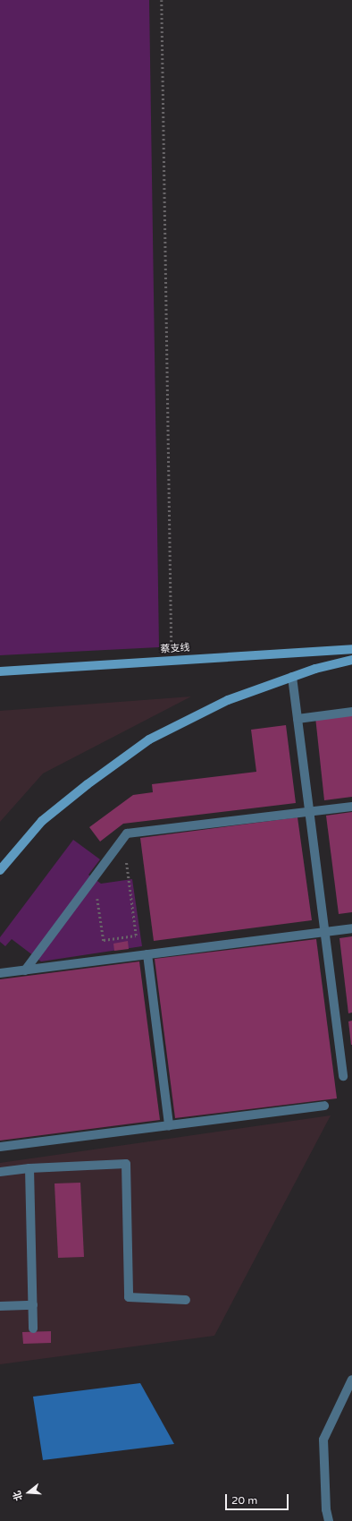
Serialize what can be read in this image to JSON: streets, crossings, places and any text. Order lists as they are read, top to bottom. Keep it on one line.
{"streets":{"street":["蔡支线"]},"scale_bar":"20 m","north":"left"}
